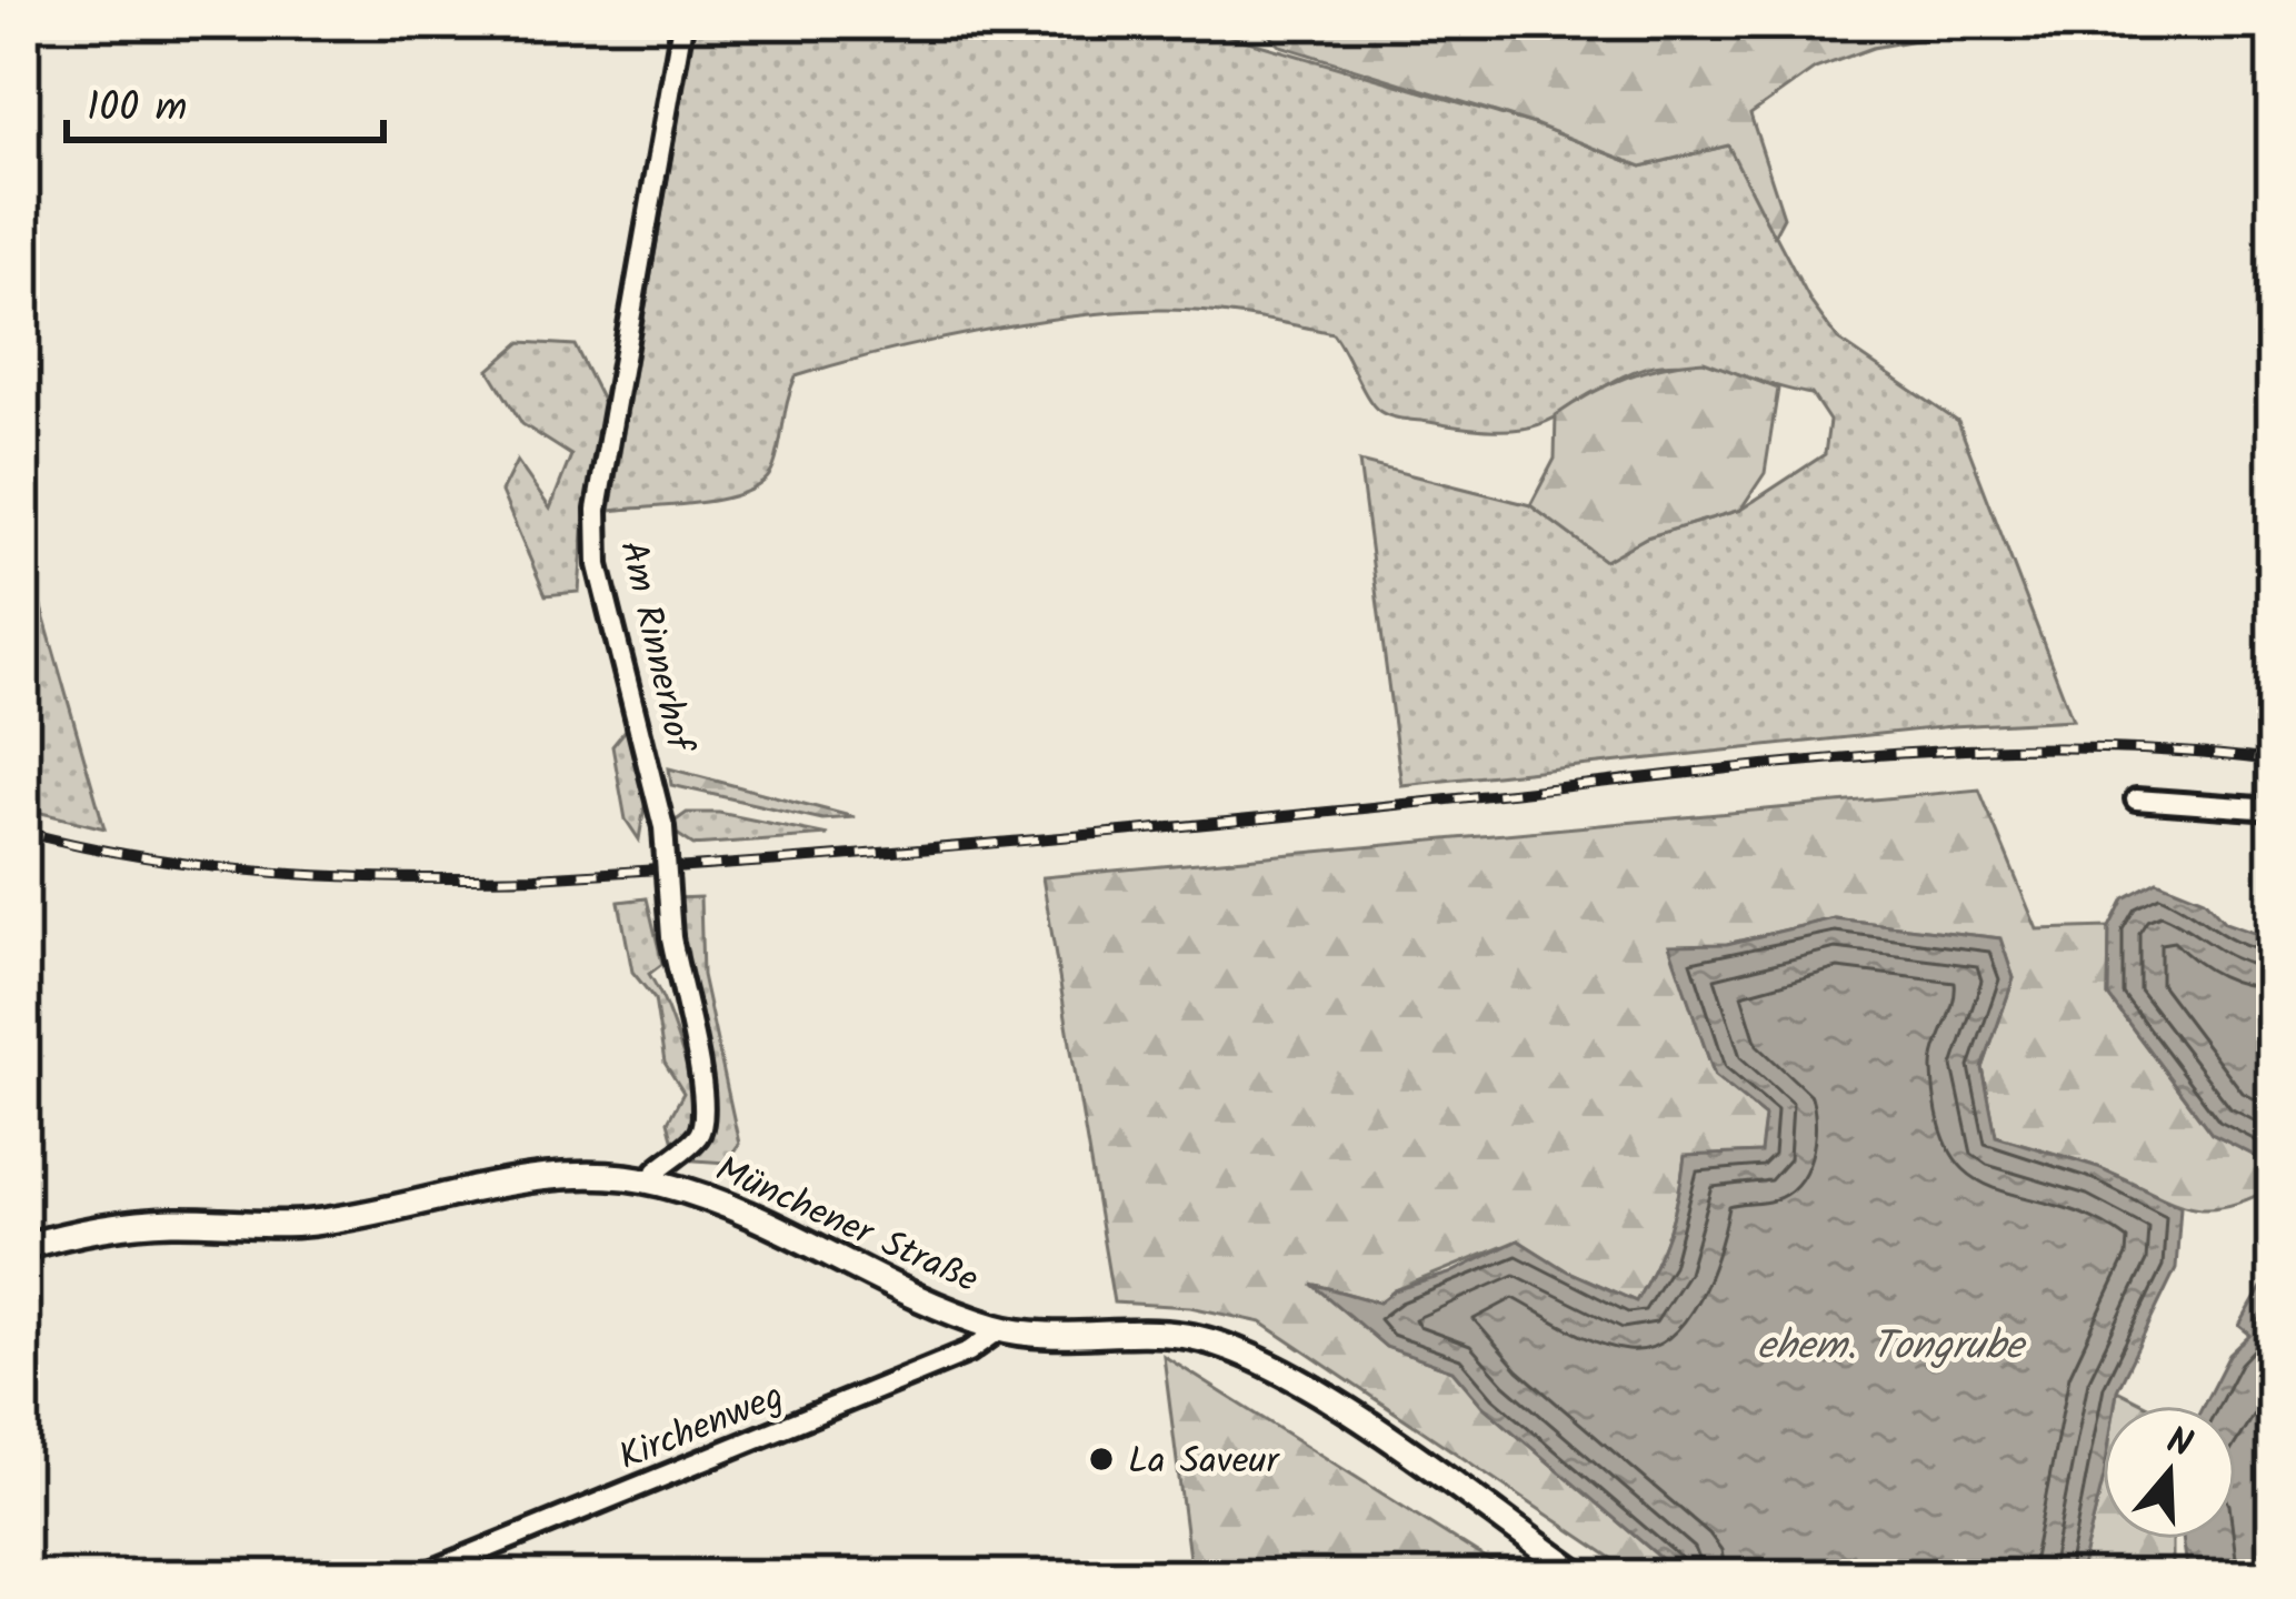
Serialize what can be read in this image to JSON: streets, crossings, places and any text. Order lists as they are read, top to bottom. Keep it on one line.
{"streets":{"street":["Am Rinnerhof","Münchener Straße","Kirchenweg"]},"crossings":[["Am Rinnerhof","Münchener Straße"],["Münchener Straße","Kirchenweg"]],"water":["ehem. Tongrube"],"places":["La Saveur"],"scale_bar":"100 m","north":"top"}
